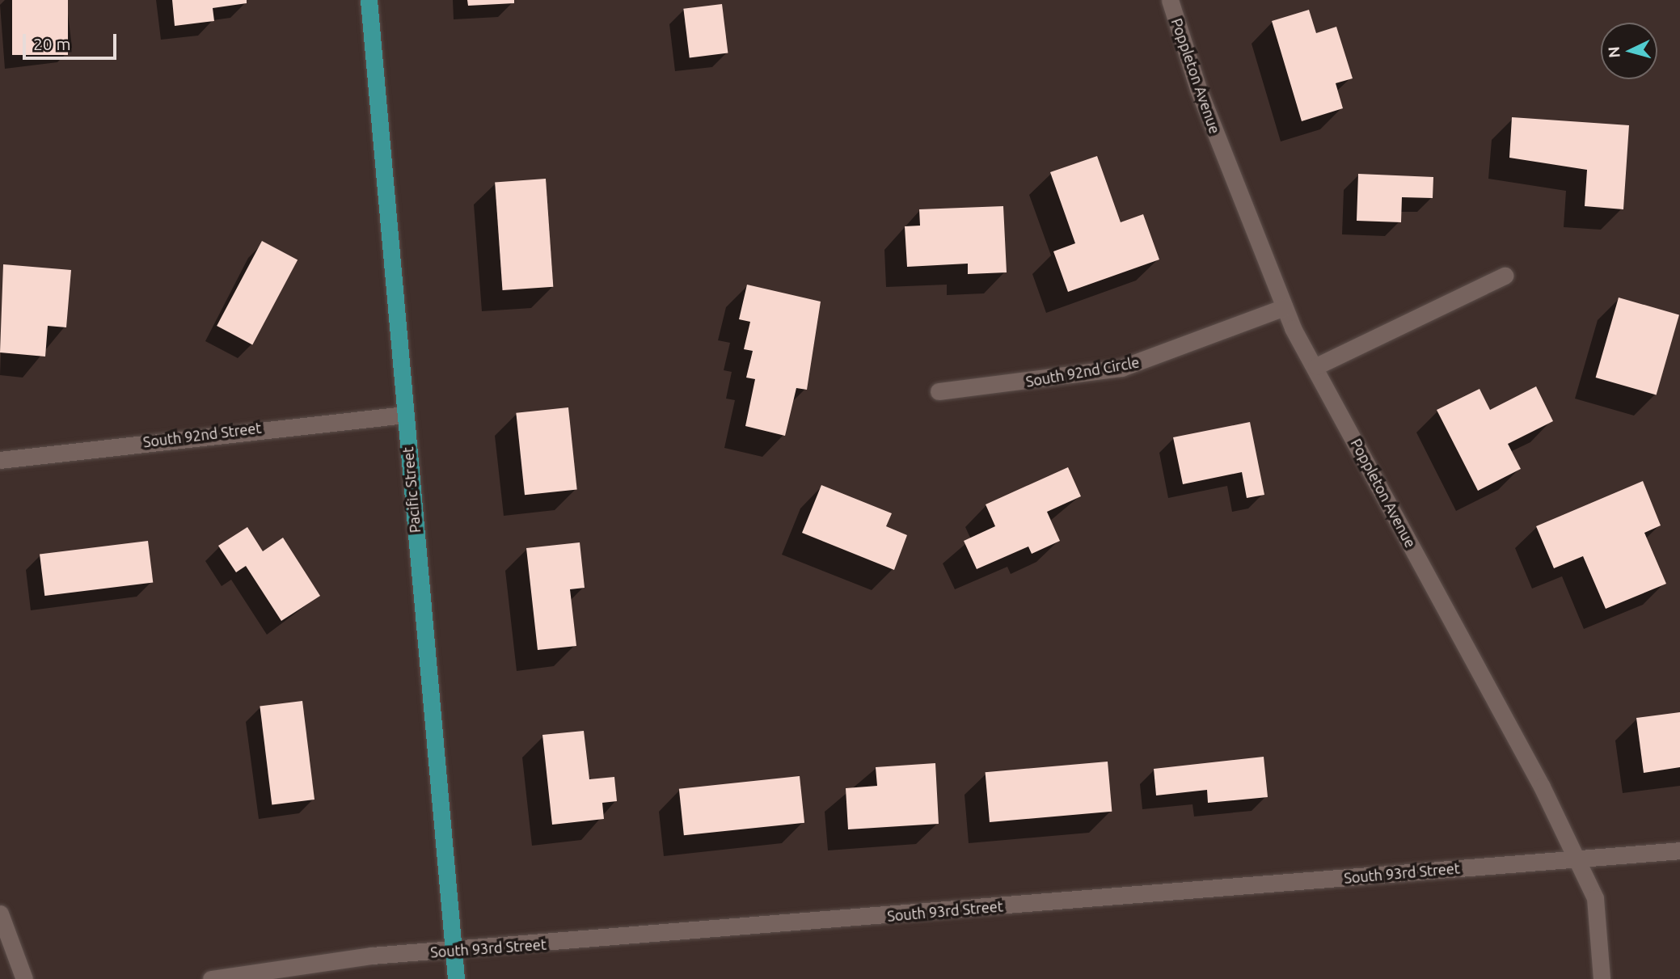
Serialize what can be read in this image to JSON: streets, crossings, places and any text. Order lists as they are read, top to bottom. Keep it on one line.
{"streets":{"main road":["Pacific Street"],"street":["Poppleton Avenue","South 92nd Circle","South 92nd Street","South 93rd Street"]},"crossings":[["Poppleton Avenue","South 92nd Circle"],["Poppleton Avenue","South 93rd Street"],["South 92nd Street","Pacific Street"],["Pacific Street","South 93rd Street"]],"scale_bar":"20 m","north":"left"}
